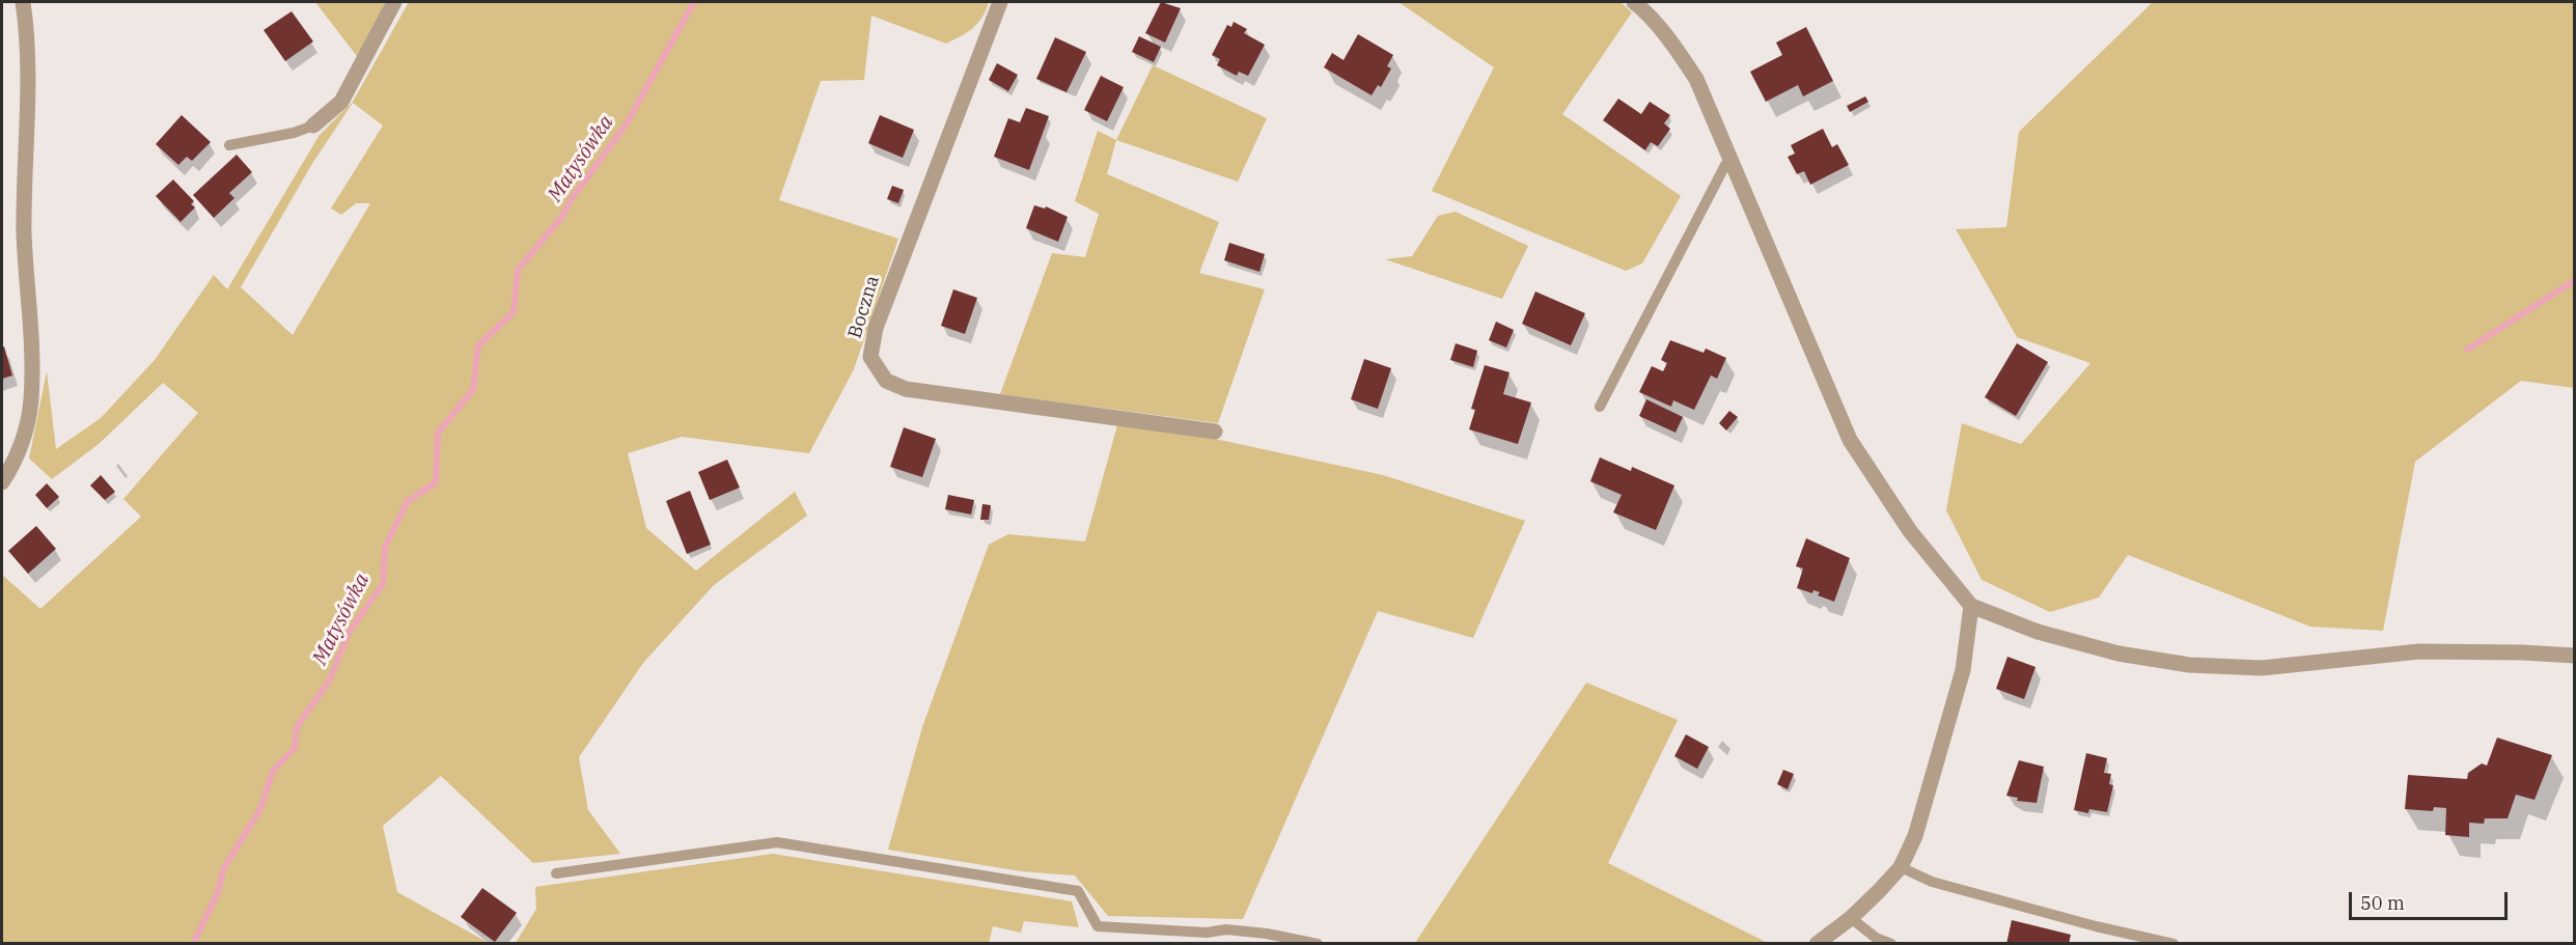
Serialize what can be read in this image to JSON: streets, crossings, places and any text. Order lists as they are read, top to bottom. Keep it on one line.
{"streets":{"street":["Boczna"]},"water":["Matysówka"],"scale_bar":"50 m"}
